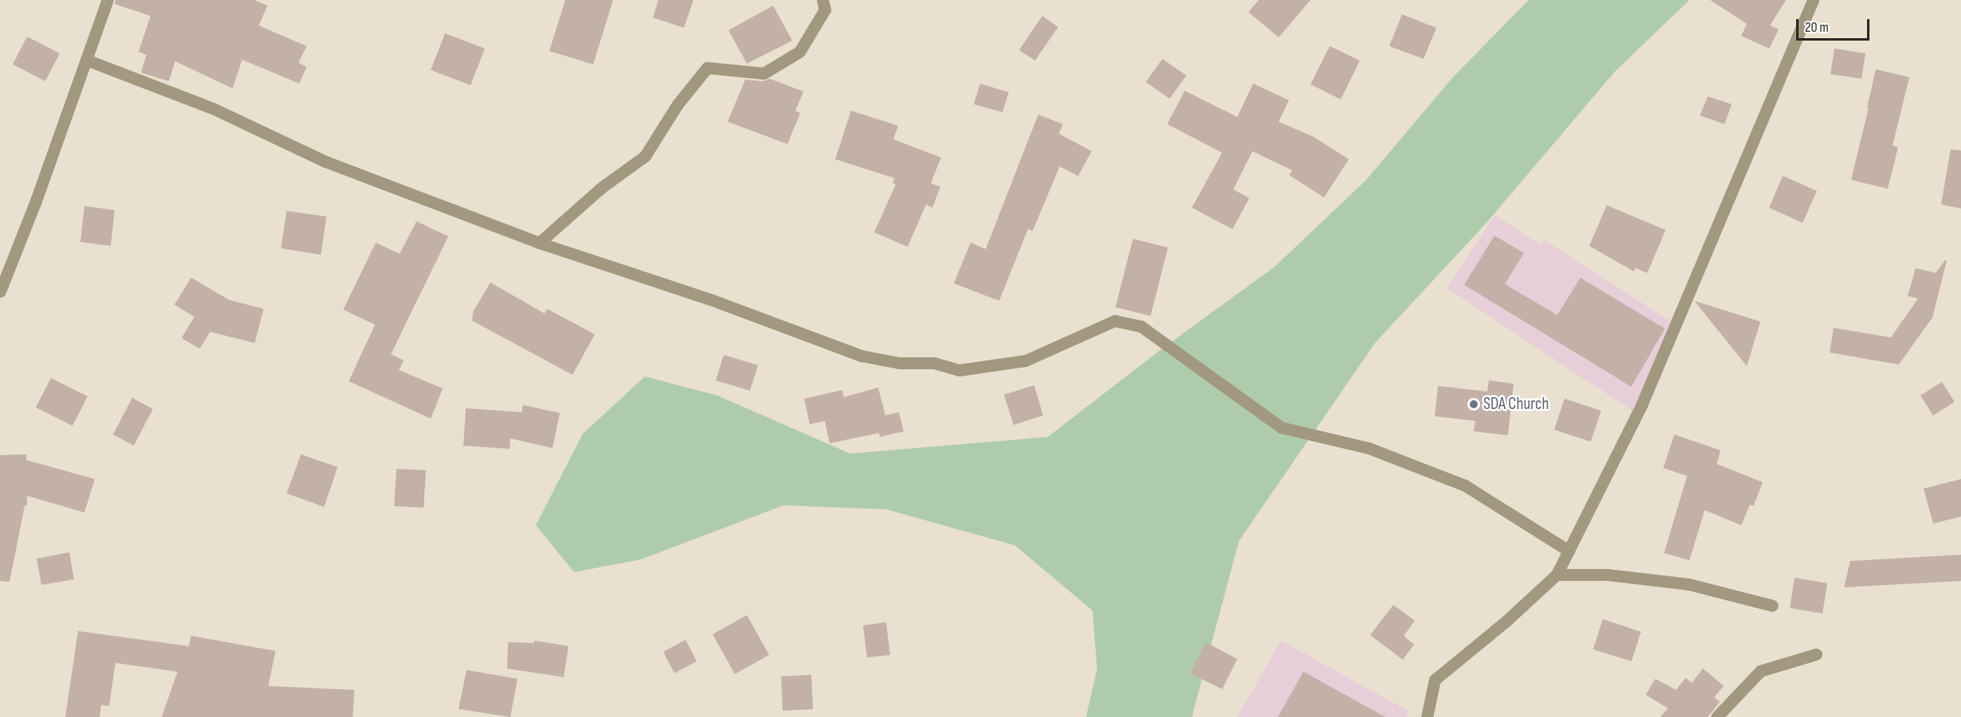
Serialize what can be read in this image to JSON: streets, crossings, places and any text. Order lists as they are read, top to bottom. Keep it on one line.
{"places":["SDA Church"],"scale_bar":"20 m"}
